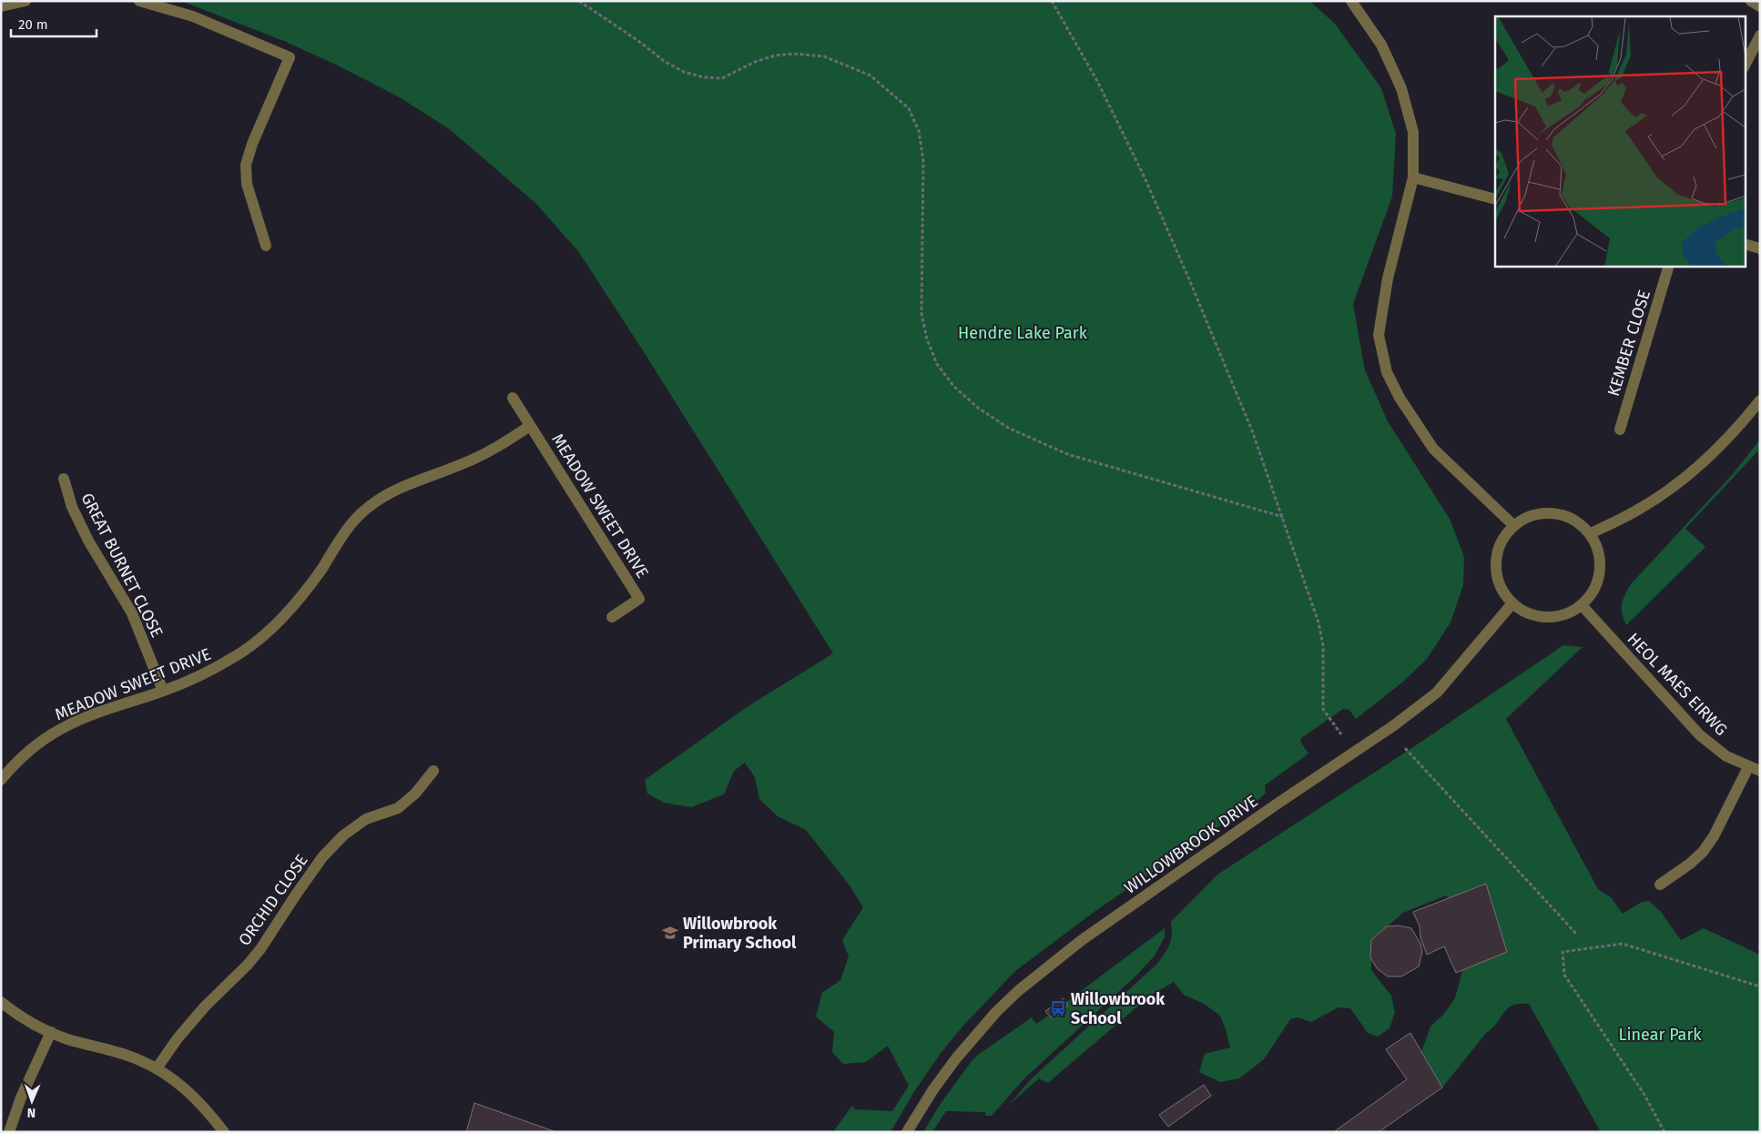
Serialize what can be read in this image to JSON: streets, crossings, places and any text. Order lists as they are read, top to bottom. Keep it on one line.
{"streets":{"street":["KEMBER CLOSE","MEADOW SWEET DRIVE","GREAT BURNET CLOSE","HEOL MAES EIRWG","WILLOWBROOK DRIVE","ORCHID CLOSE"]},"crossings":[["MEADOW SWEET DRIVE","GREAT BURNET CLOSE"],["HEOL MAES EIRWG","WILLOWBROOK DRIVE"]],"parks":["Hendre Lake Park","Linear Park"],"places":{"school or university":["Willowbrook Primary School"],"bus stop":["Willowbrook School"]},"scale_bar":"20 m","north":"bottom"}
